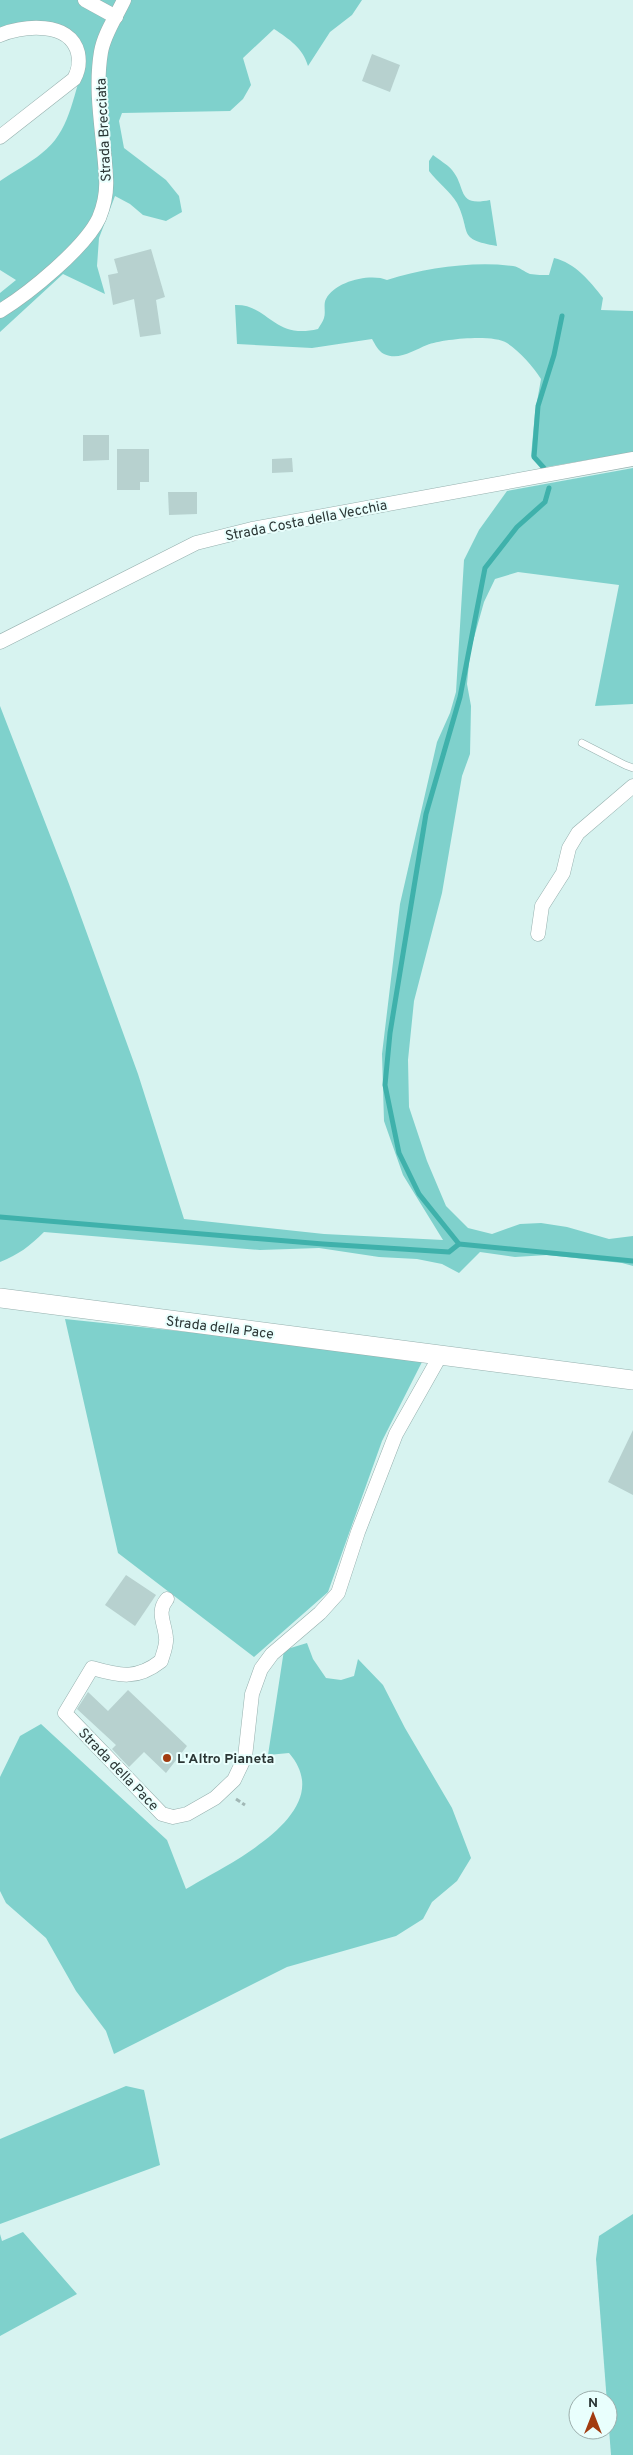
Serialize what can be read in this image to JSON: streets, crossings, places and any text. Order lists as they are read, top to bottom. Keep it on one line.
{"streets":{"street":["Strada Brecciata","Strada Costa della Vecchia","Strada della Pace"]},"places":["L'Altro Pianeta"],"north":"top"}
